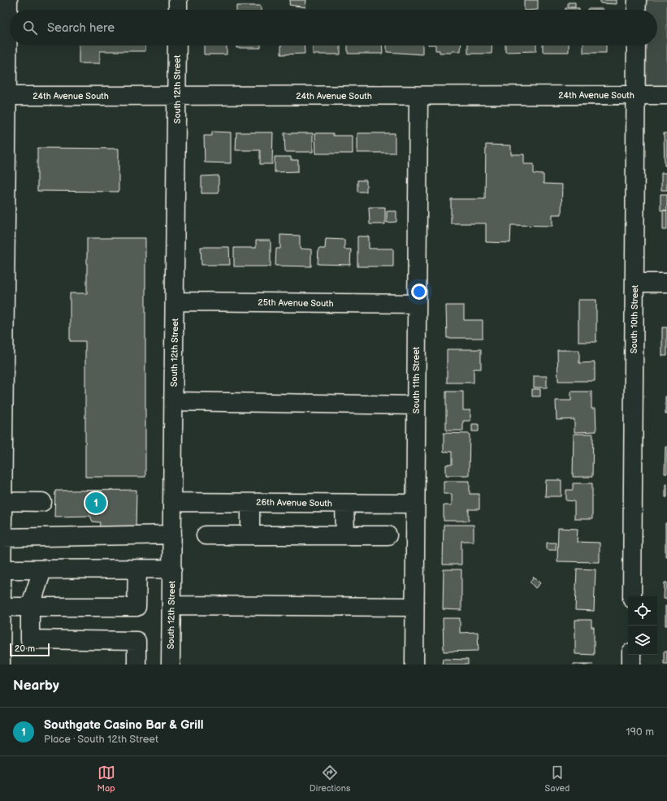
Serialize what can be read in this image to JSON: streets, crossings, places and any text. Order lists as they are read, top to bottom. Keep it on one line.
{"streets":{"street":["South 12th Street","24th Avenue South","25th Avenue South","South 10th Street","South 11th Street","26th Avenue South"]},"crossings":[["South 12th Street","24th Avenue South"],["South 12th Street","25th Avenue South"],["South 12th Street","26th Avenue South"],["24th Avenue South","South 10th Street"],["24th Avenue South","South 11th Street"],["25th Avenue South","South 11th Street"],["South 11th Street","26th Avenue South"]],"scale_bar":"20 m","page":{"search":"Search here","pins":"1","scale":"20 m","heading":"Nearby","list":[{"mark":"1","name":"Southgate Casino Bar & Grill","note":"Place · South 12th Street","value":"190 m"}],"nav":["Map","Directions","Saved"]}}
